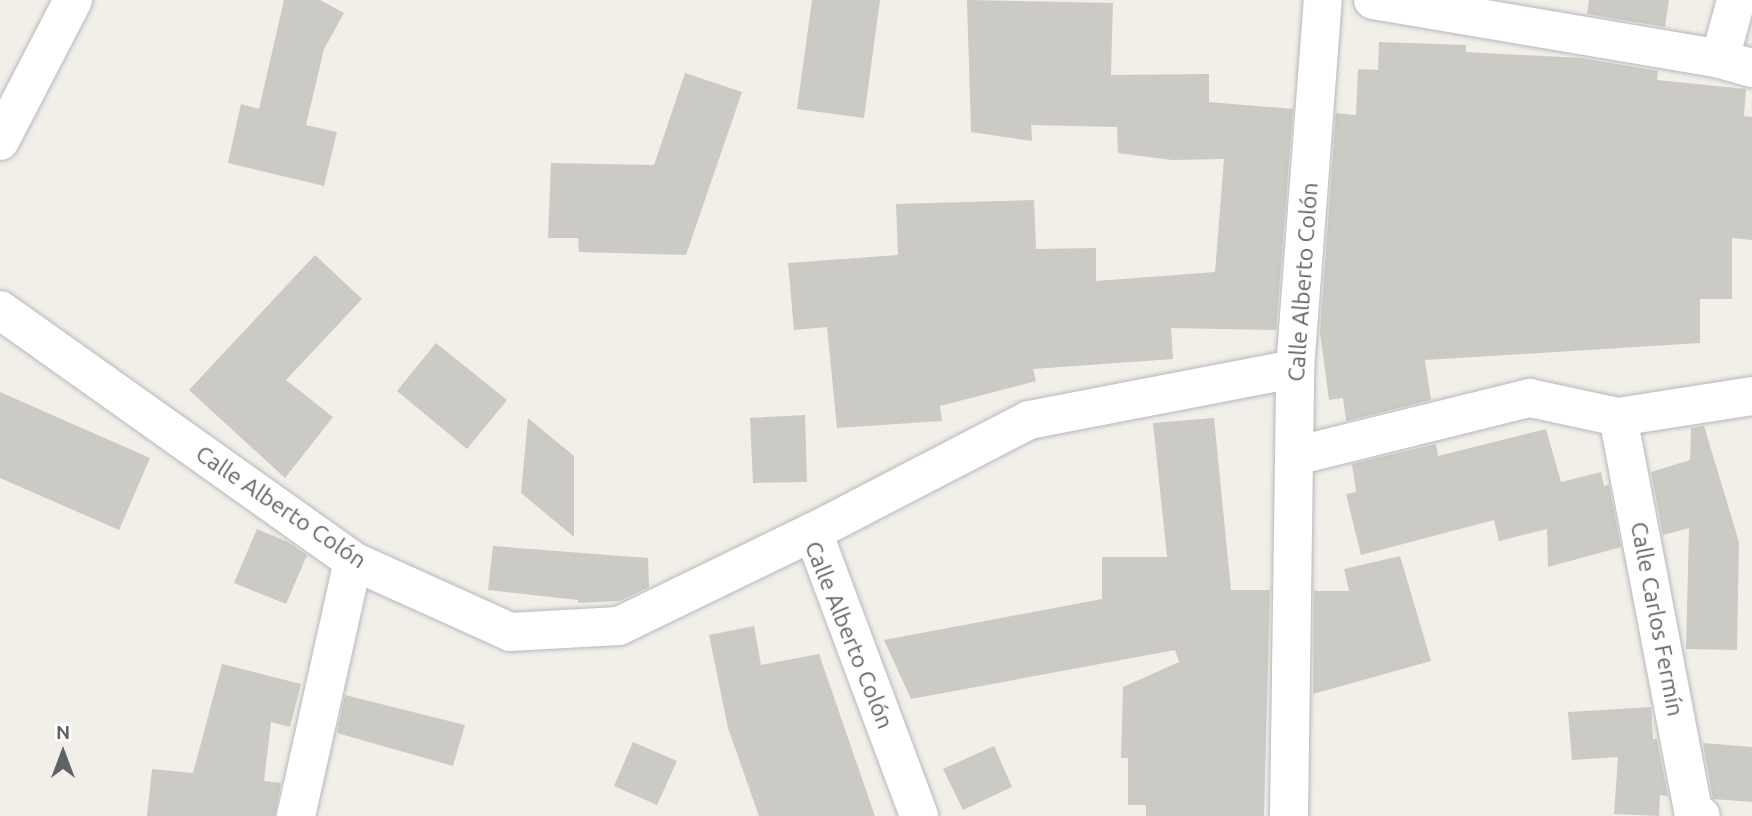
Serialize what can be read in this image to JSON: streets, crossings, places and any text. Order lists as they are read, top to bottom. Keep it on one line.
{"streets":{"street":["Calle Alberto Colón","Calle Carlos Fermín"]},"north":"top"}
